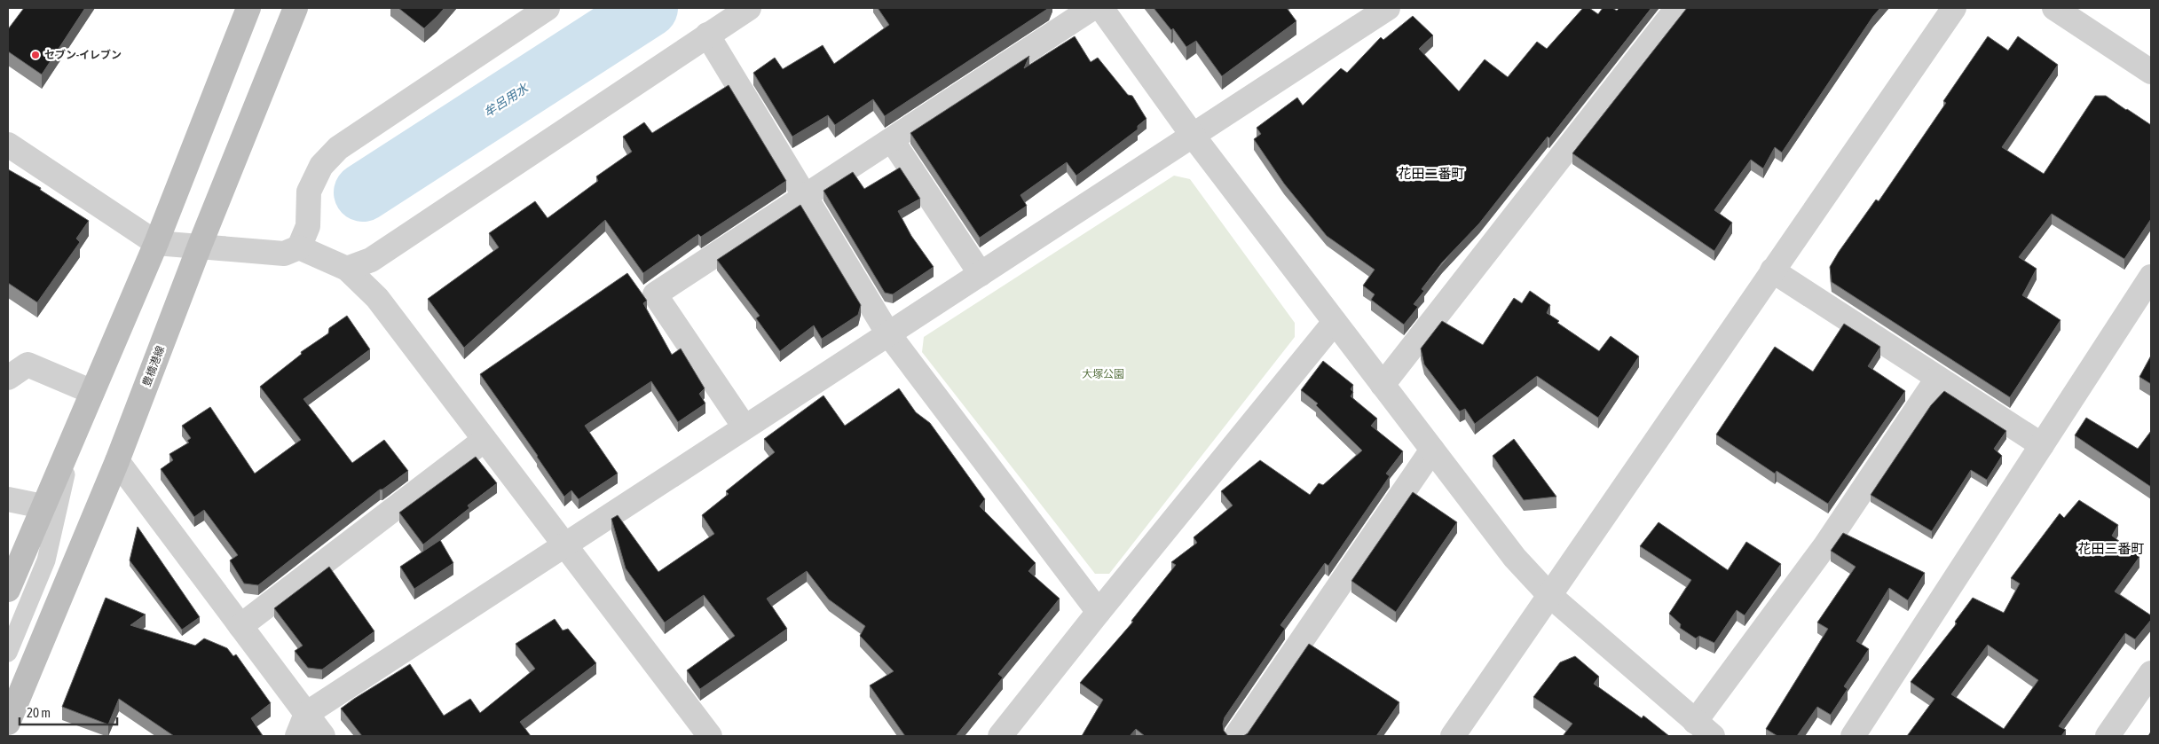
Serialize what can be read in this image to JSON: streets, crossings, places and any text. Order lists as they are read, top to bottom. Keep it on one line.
{"streets":{"main road":["豊橋港線"]},"districts":["花田二番町","花田三番町"],"water":["牟呂用水"],"parks":["大塚公園"],"places":["セブン-イレブン"],"scale_bar":"20 m"}
